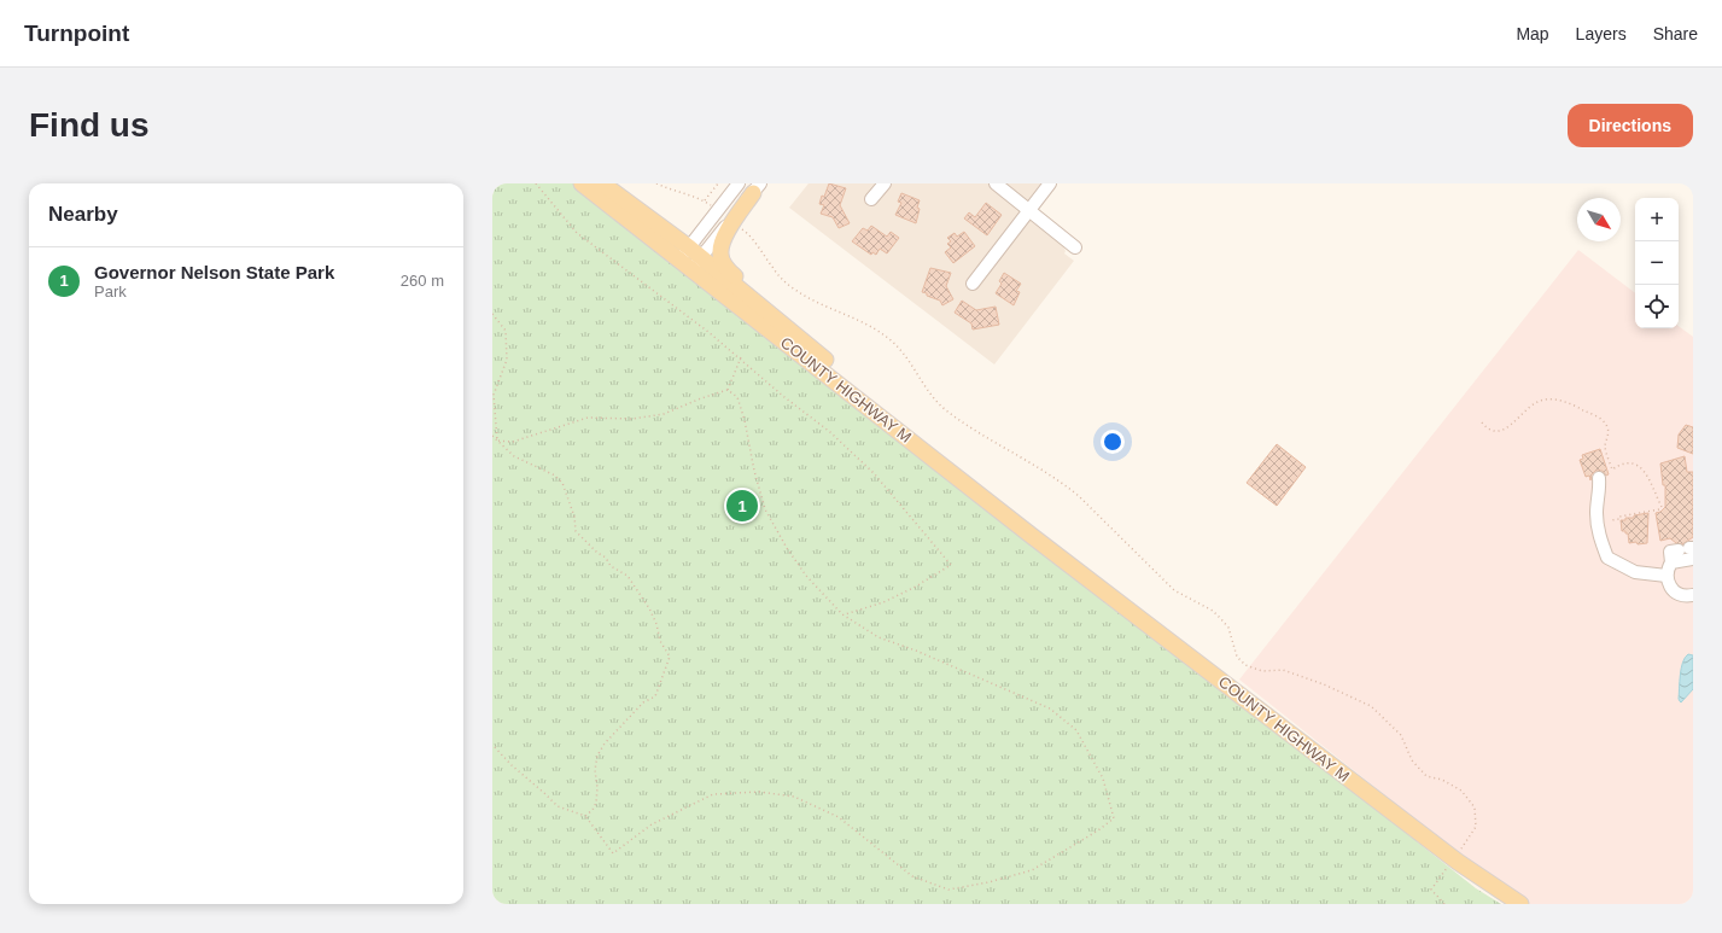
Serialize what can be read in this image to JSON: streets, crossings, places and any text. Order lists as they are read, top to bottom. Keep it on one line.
{"streets":{"main road":["COUNTY HIGHWAY M"]},"north":"bottom right","page":{"header":"Turnpoint","nav":["Map","Layers","Share"],"buttons":"Directions","title":"Find us","heading":"Nearby","map_buttons":["+","−"],"list":[{"mark":"1","name":"Governor Nelson State Park","note":"Park","value":"260 m"}],"pins":"1"}}
